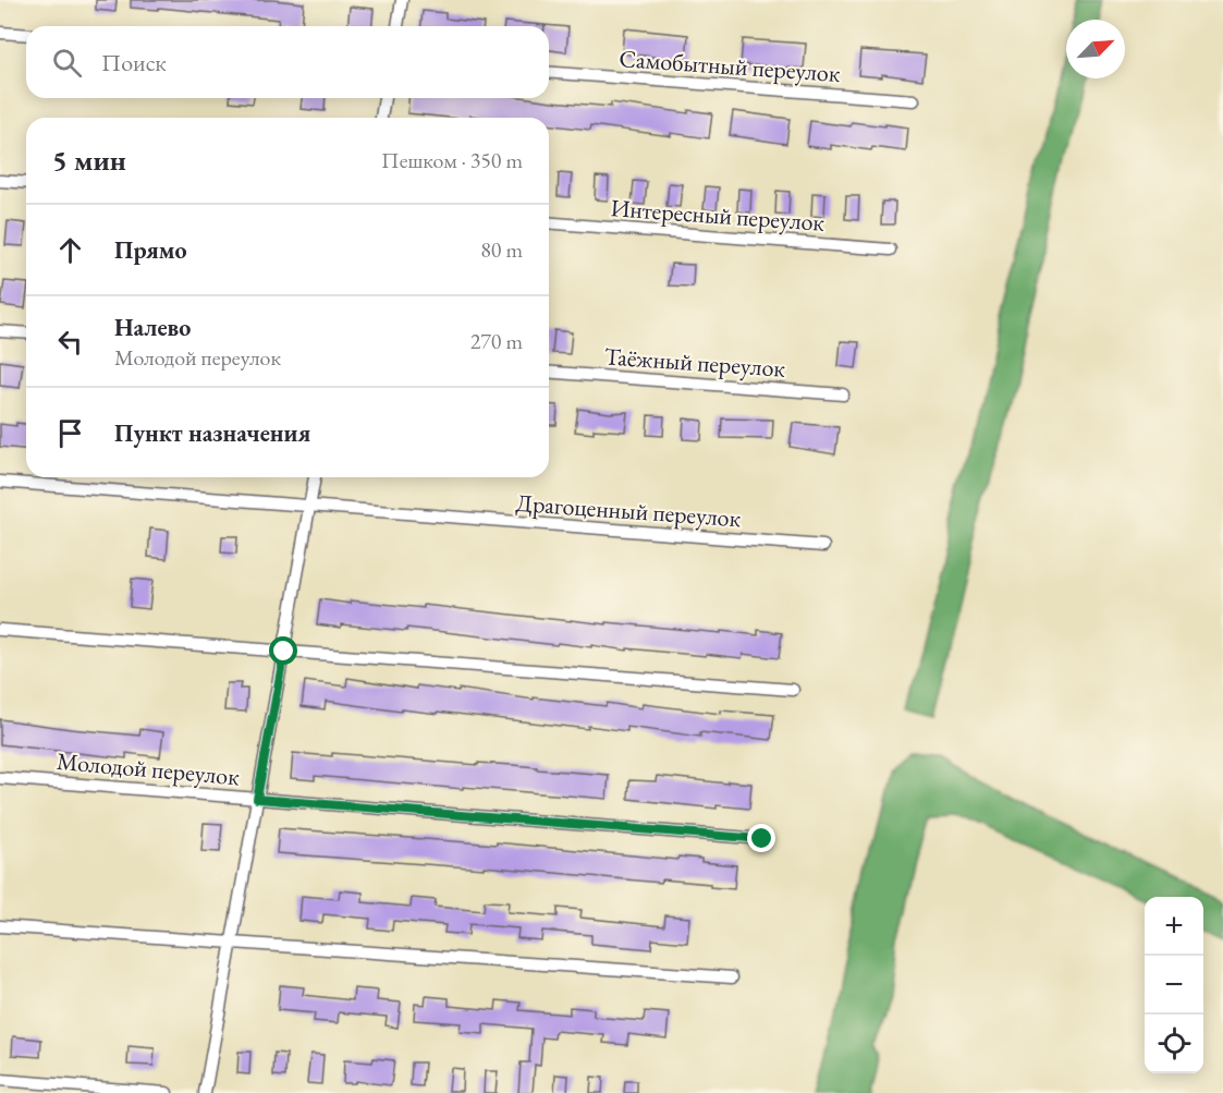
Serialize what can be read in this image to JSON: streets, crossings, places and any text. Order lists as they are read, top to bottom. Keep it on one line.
{"streets":{"street":["Самобытный переулок","Интересный переулок","Таёжный переулок","Драгоценный переулок","Молодой переулок"]},"north":"top right","page":{"search":"Поиск","heading":["5 мин","Пешком · 350 m"],"list":[["Прямо","80 m"],["Налево","Молодой переулок","270 m"],"Пункт назначения"],"map_buttons":["+","−"]}}
